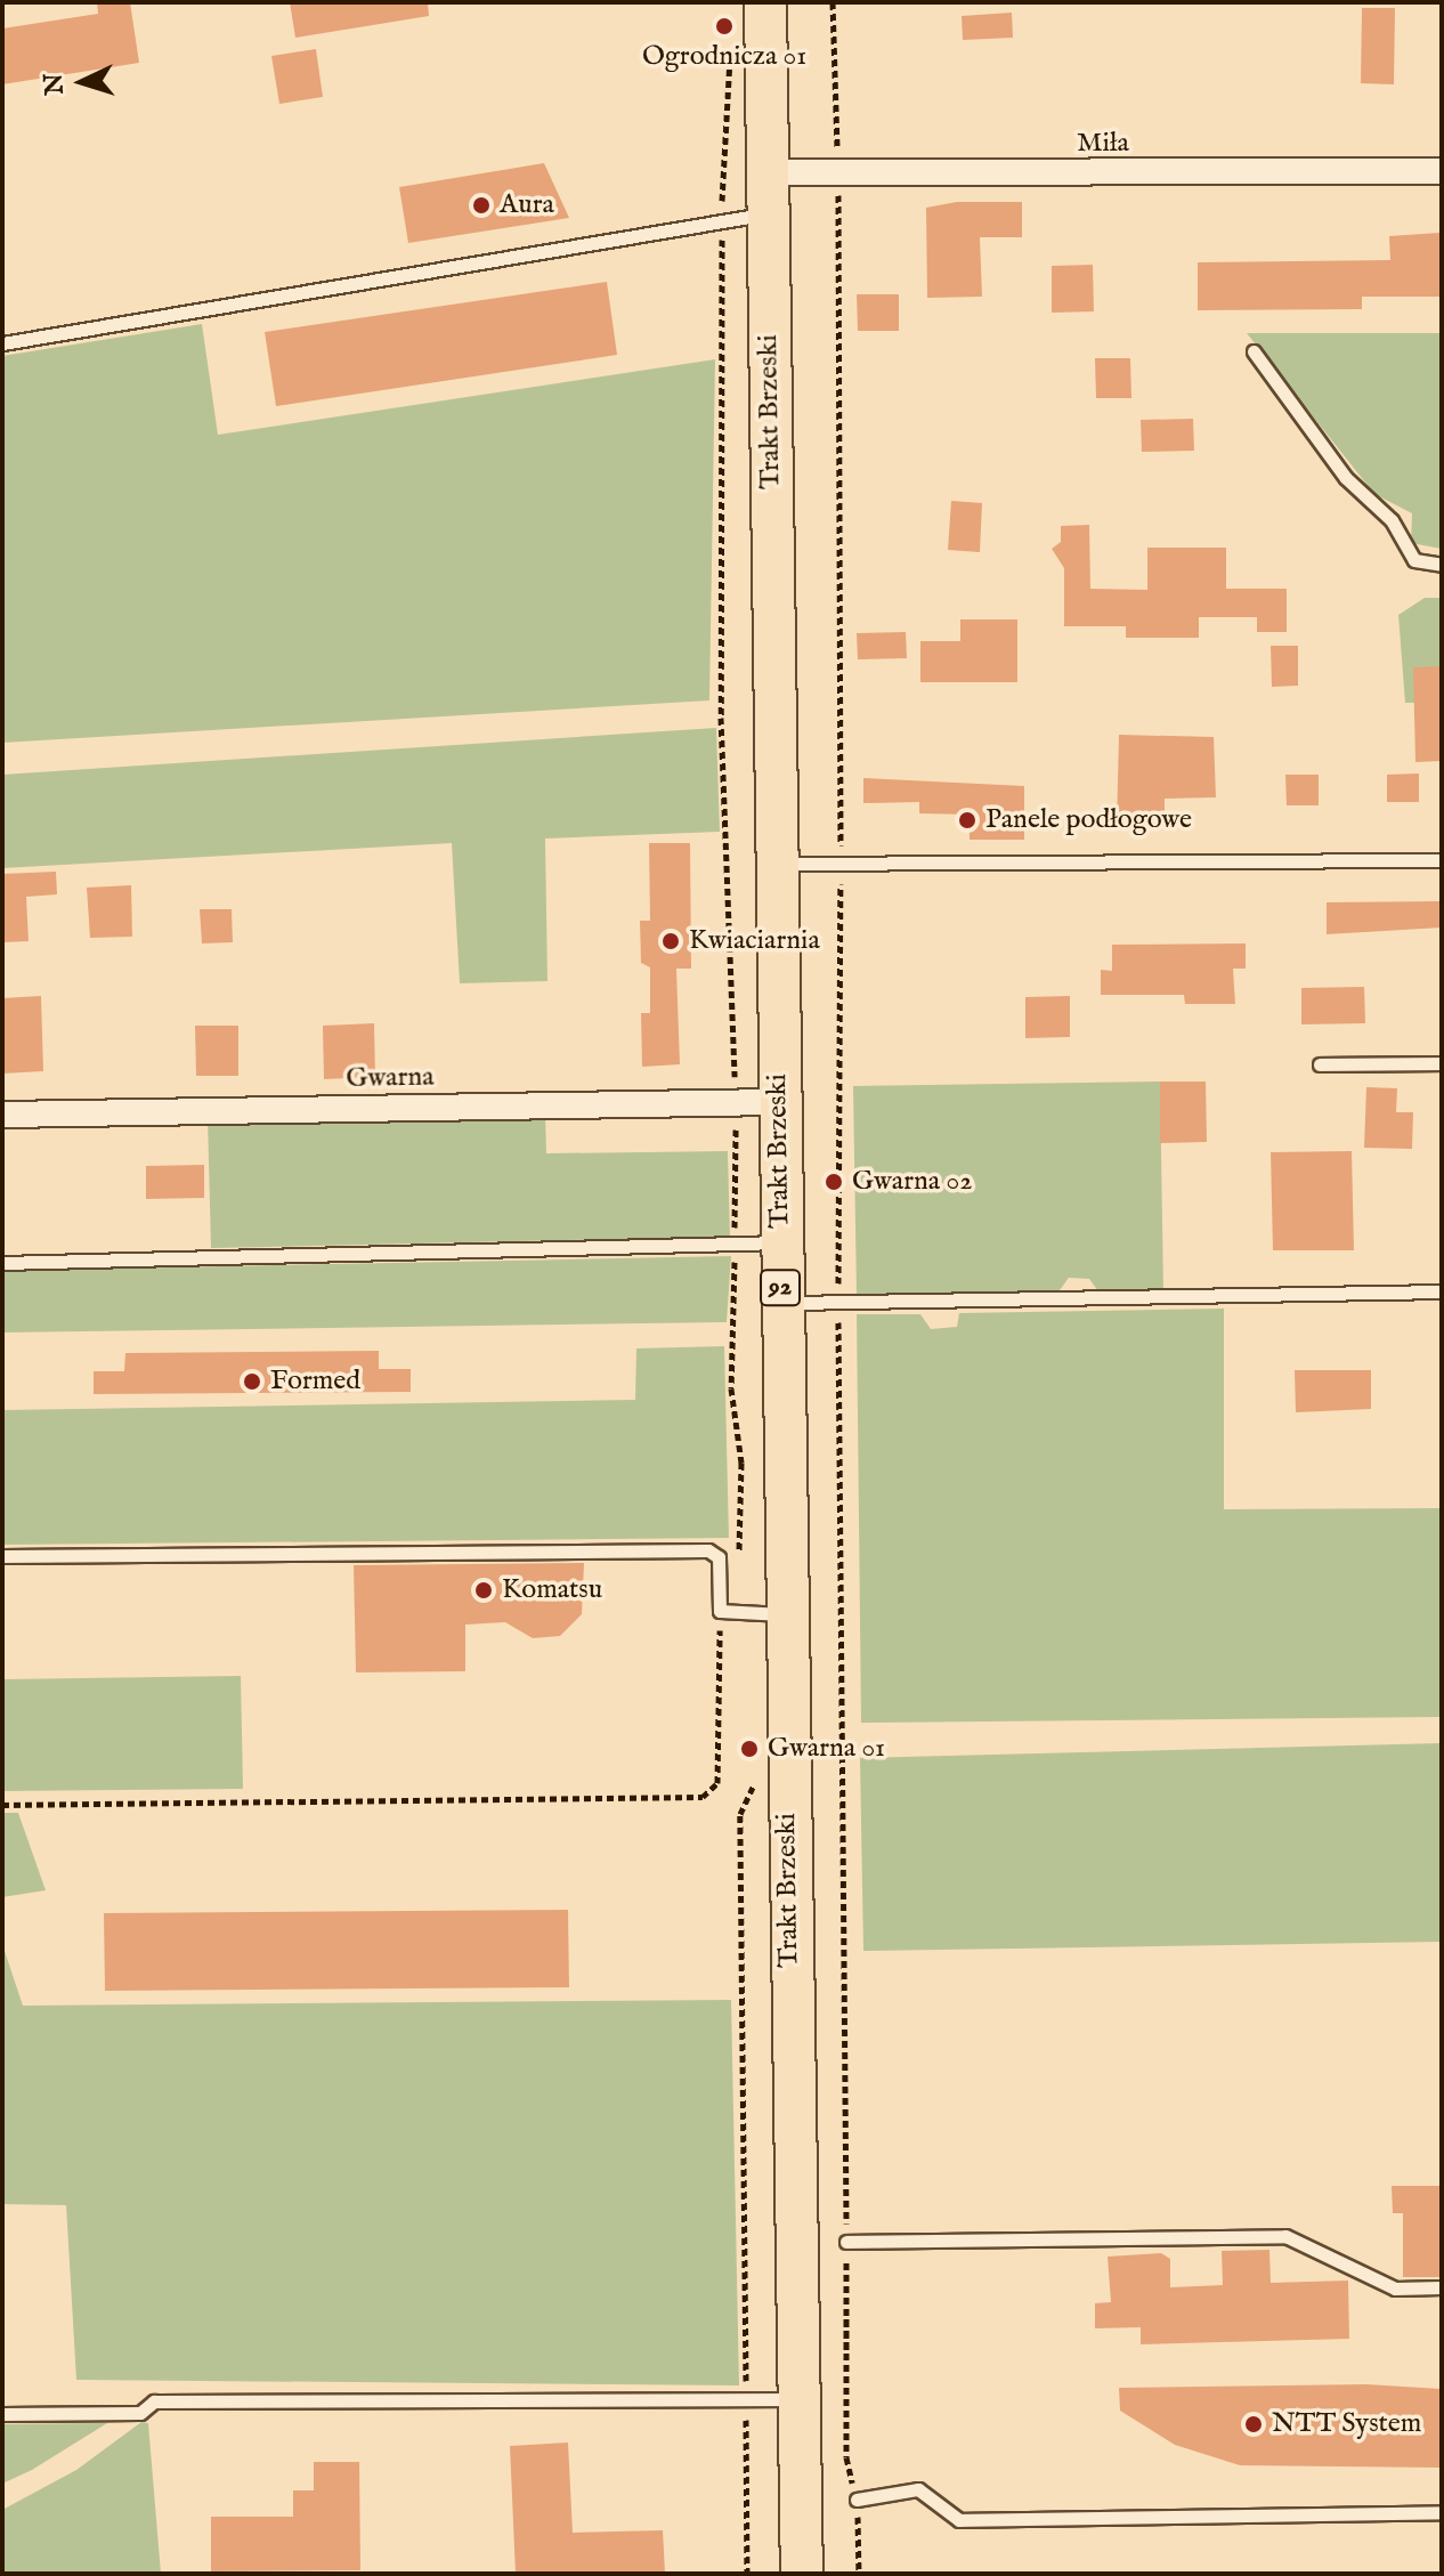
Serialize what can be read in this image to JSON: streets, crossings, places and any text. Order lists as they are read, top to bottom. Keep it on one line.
{"streets":{"main road":["Trakt Brzeski","92"],"street":["Miła","Gwarna"]},"crossings":[["Miła","Trakt Brzeski"],["Trakt Brzeski","Gwarna"]],"places":["Ogrodnicza 01","Aura","Panele podłogowe","Kwiaciarnia","Gwarna 02","Formed","Komatsu","Gwarna 01","NTT System"],"north":"left"}
